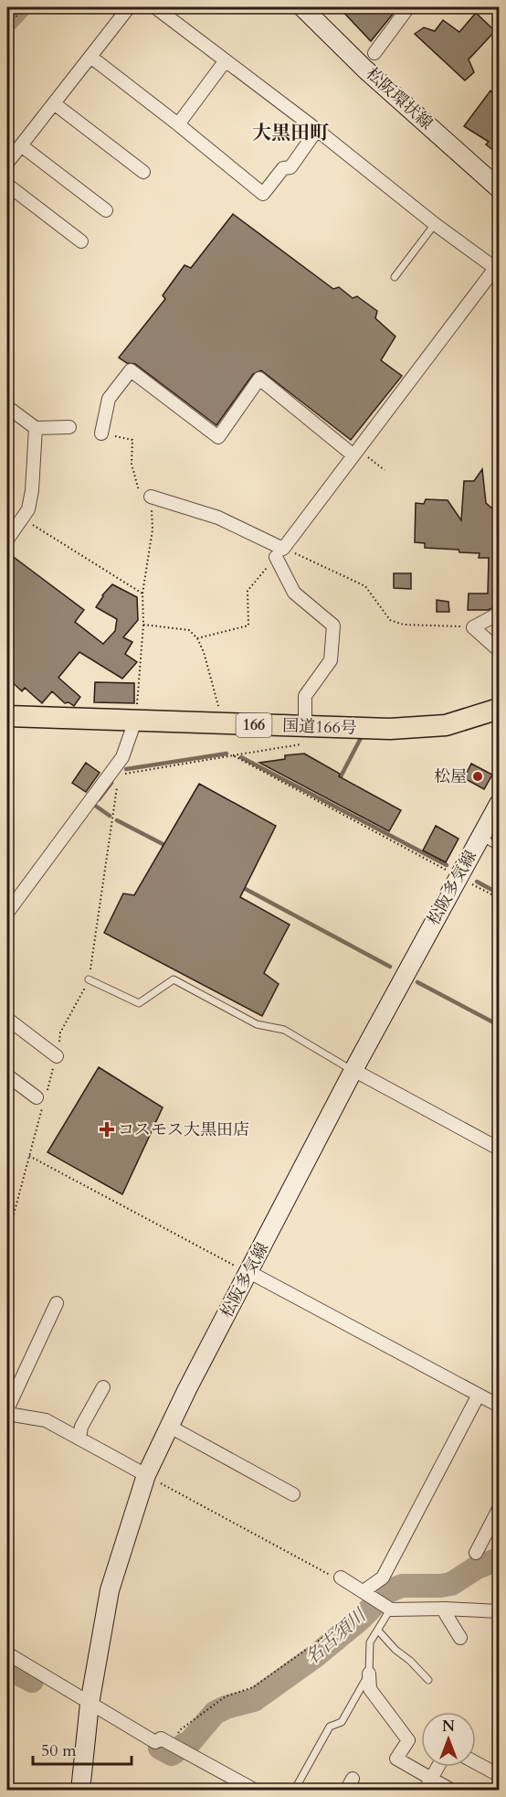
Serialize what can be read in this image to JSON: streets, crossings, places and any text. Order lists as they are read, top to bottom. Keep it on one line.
{"streets":{"highway":["166","国道166号"],"main road":["松阪環状線","松阪多気線"]},"districts":["大黒田町"],"water":["名古須川"],"places":{"other":["松屋"],"health":["コスモス大黒田店"]},"scale_bar":"50 m","north":"top"}
